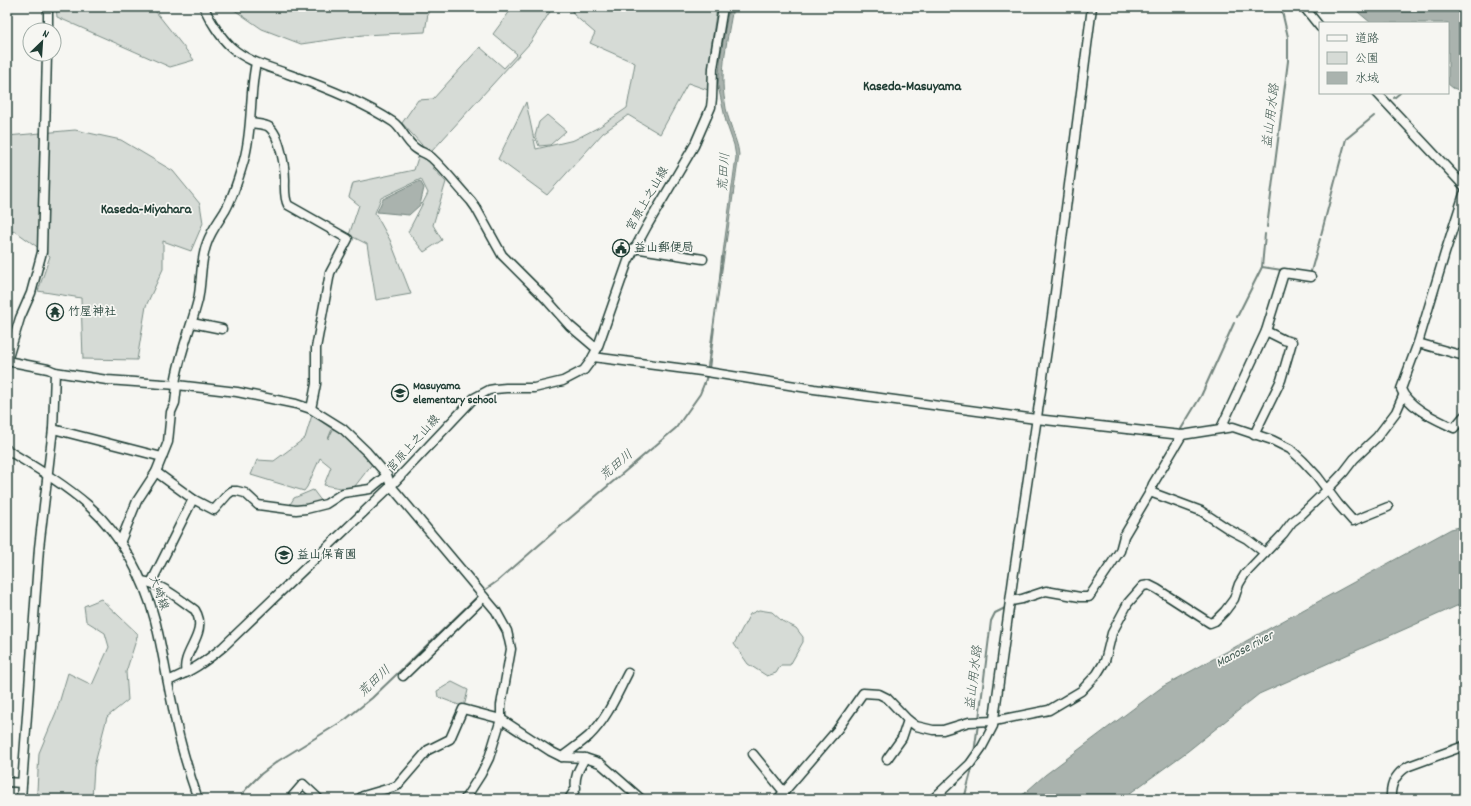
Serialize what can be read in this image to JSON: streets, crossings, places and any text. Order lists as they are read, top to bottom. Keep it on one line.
{"streets":{"street":["宮原上之山線","大崎線"]},"crossings":[["宮原上之山線","大崎線"]],"districts":["Kaseda-Masuyama","Kaseda-Miyahara"],"water":["益山用水路","荒田川","Manose river"],"places":{"public building":["益山郵便局"],"temple":["竹屋神社"],"school or university":["Masuyama elementary school","益山保育園"]},"legend":["道路","公園","水域"],"north":"top right"}
